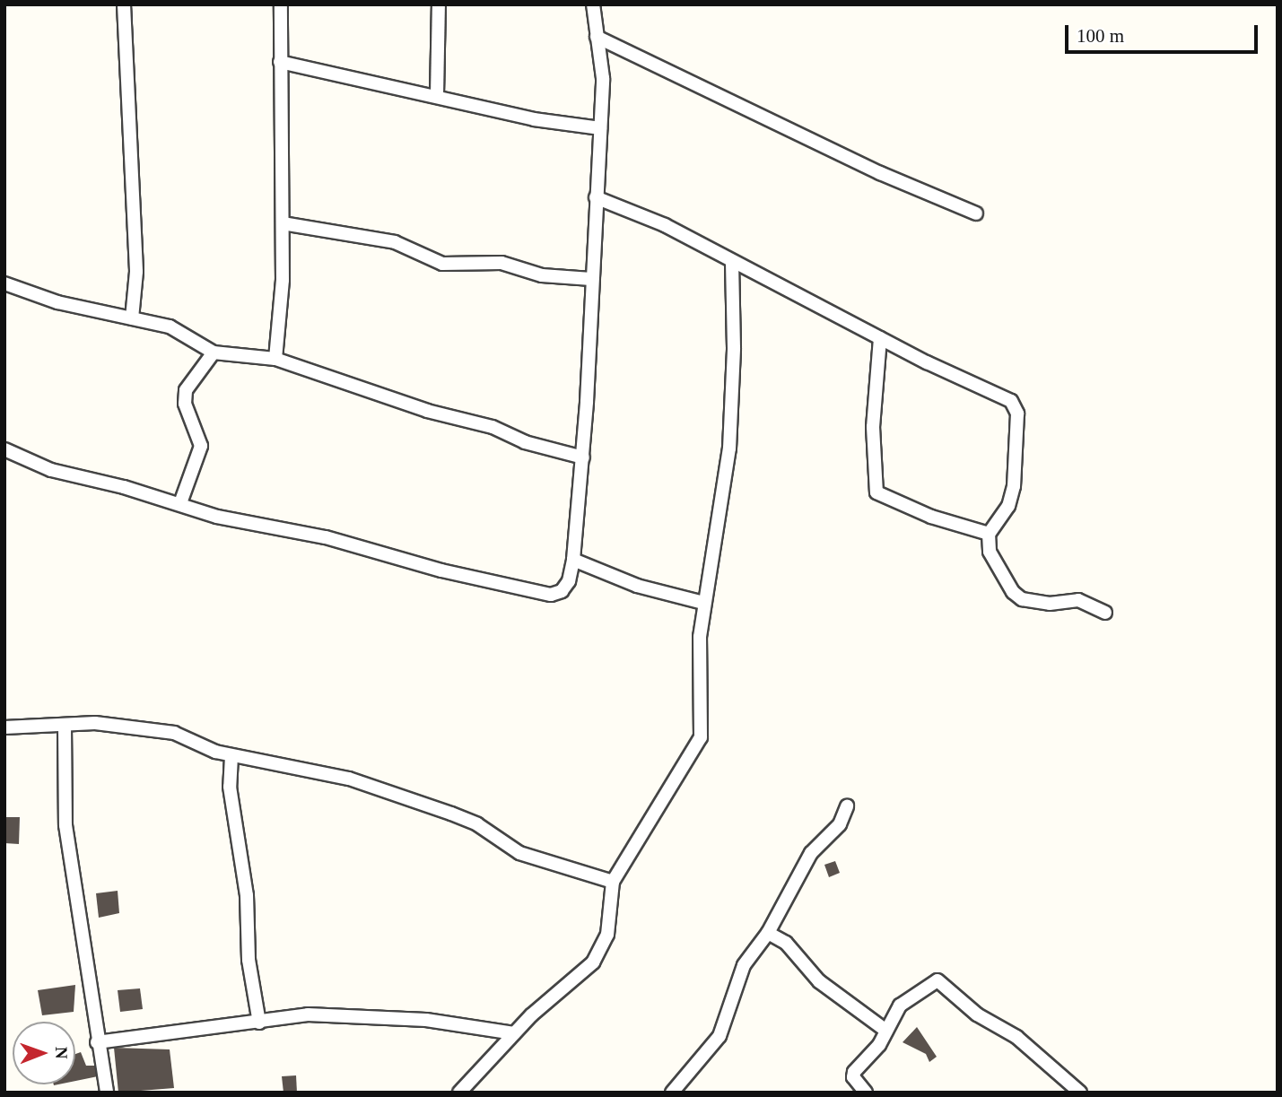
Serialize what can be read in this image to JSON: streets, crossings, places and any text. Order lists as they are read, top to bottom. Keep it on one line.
{"scale_bar":"100 m","north":"right"}
